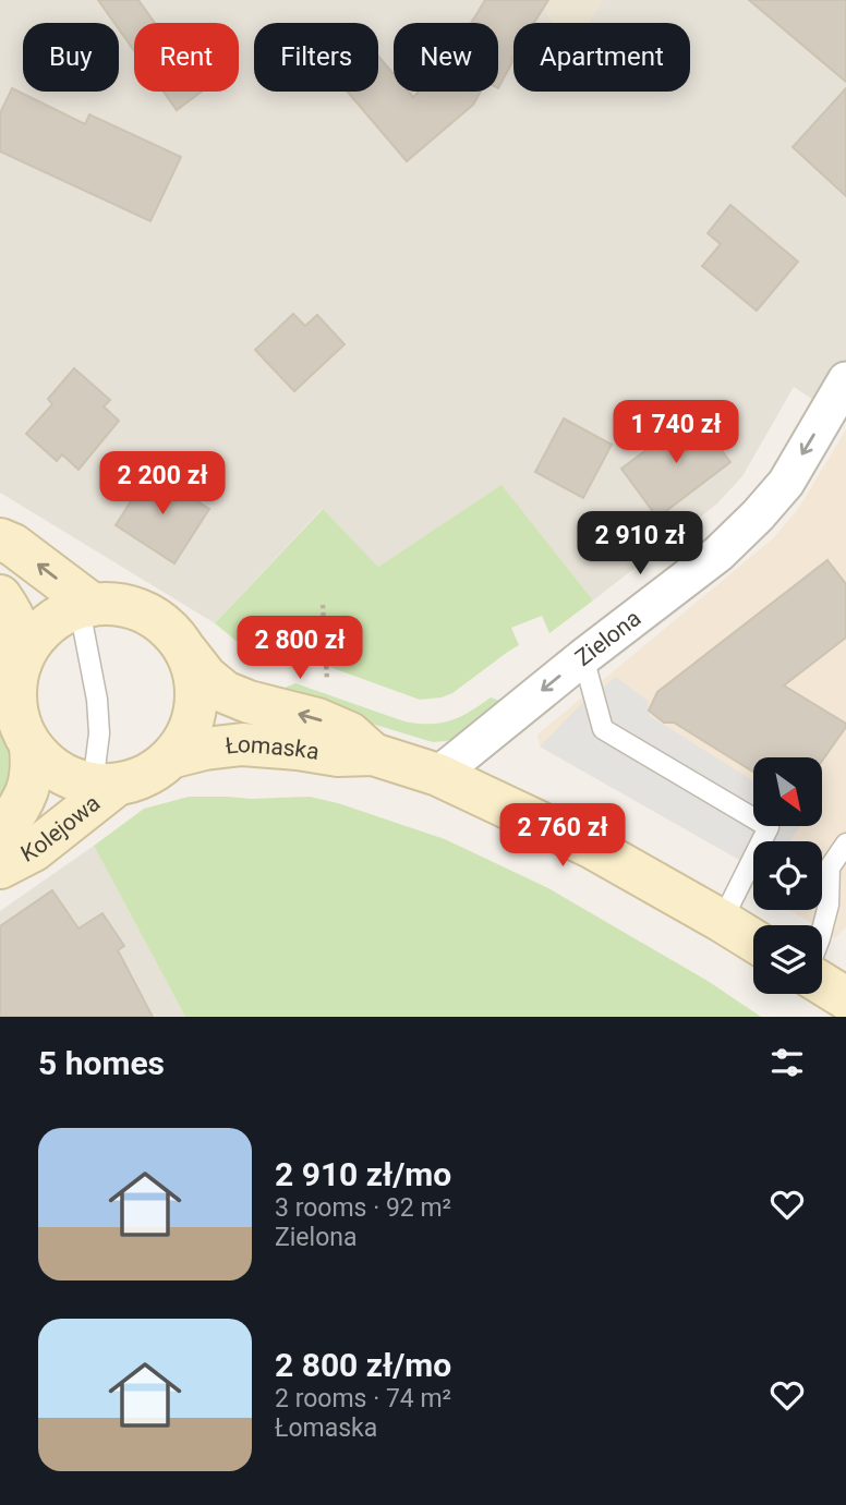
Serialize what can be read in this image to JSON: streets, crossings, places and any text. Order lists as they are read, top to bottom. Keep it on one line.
{"streets":{"street":["Zielona","Łomaska","Kolejowa"]},"crossings":[["Zielona","Łomaska"],["Łomaska","Kolejowa"]],"one_way":["Zielona"],"north":"bottom right","page":{"chip":["Buy","Rent","Filters","New","Apartment"],"price":["1 740 zł","2 200 zł","2 910 zł","2 800 zł","2 760 zł"],"heading":"5 homes","list":[{"name":"2 910 zł/mo","note":"3 rooms · 92 m² · Zielona"},{"name":"2 800 zł/mo","note":"2 rooms · 74 m² · Łomaska"}]}}
